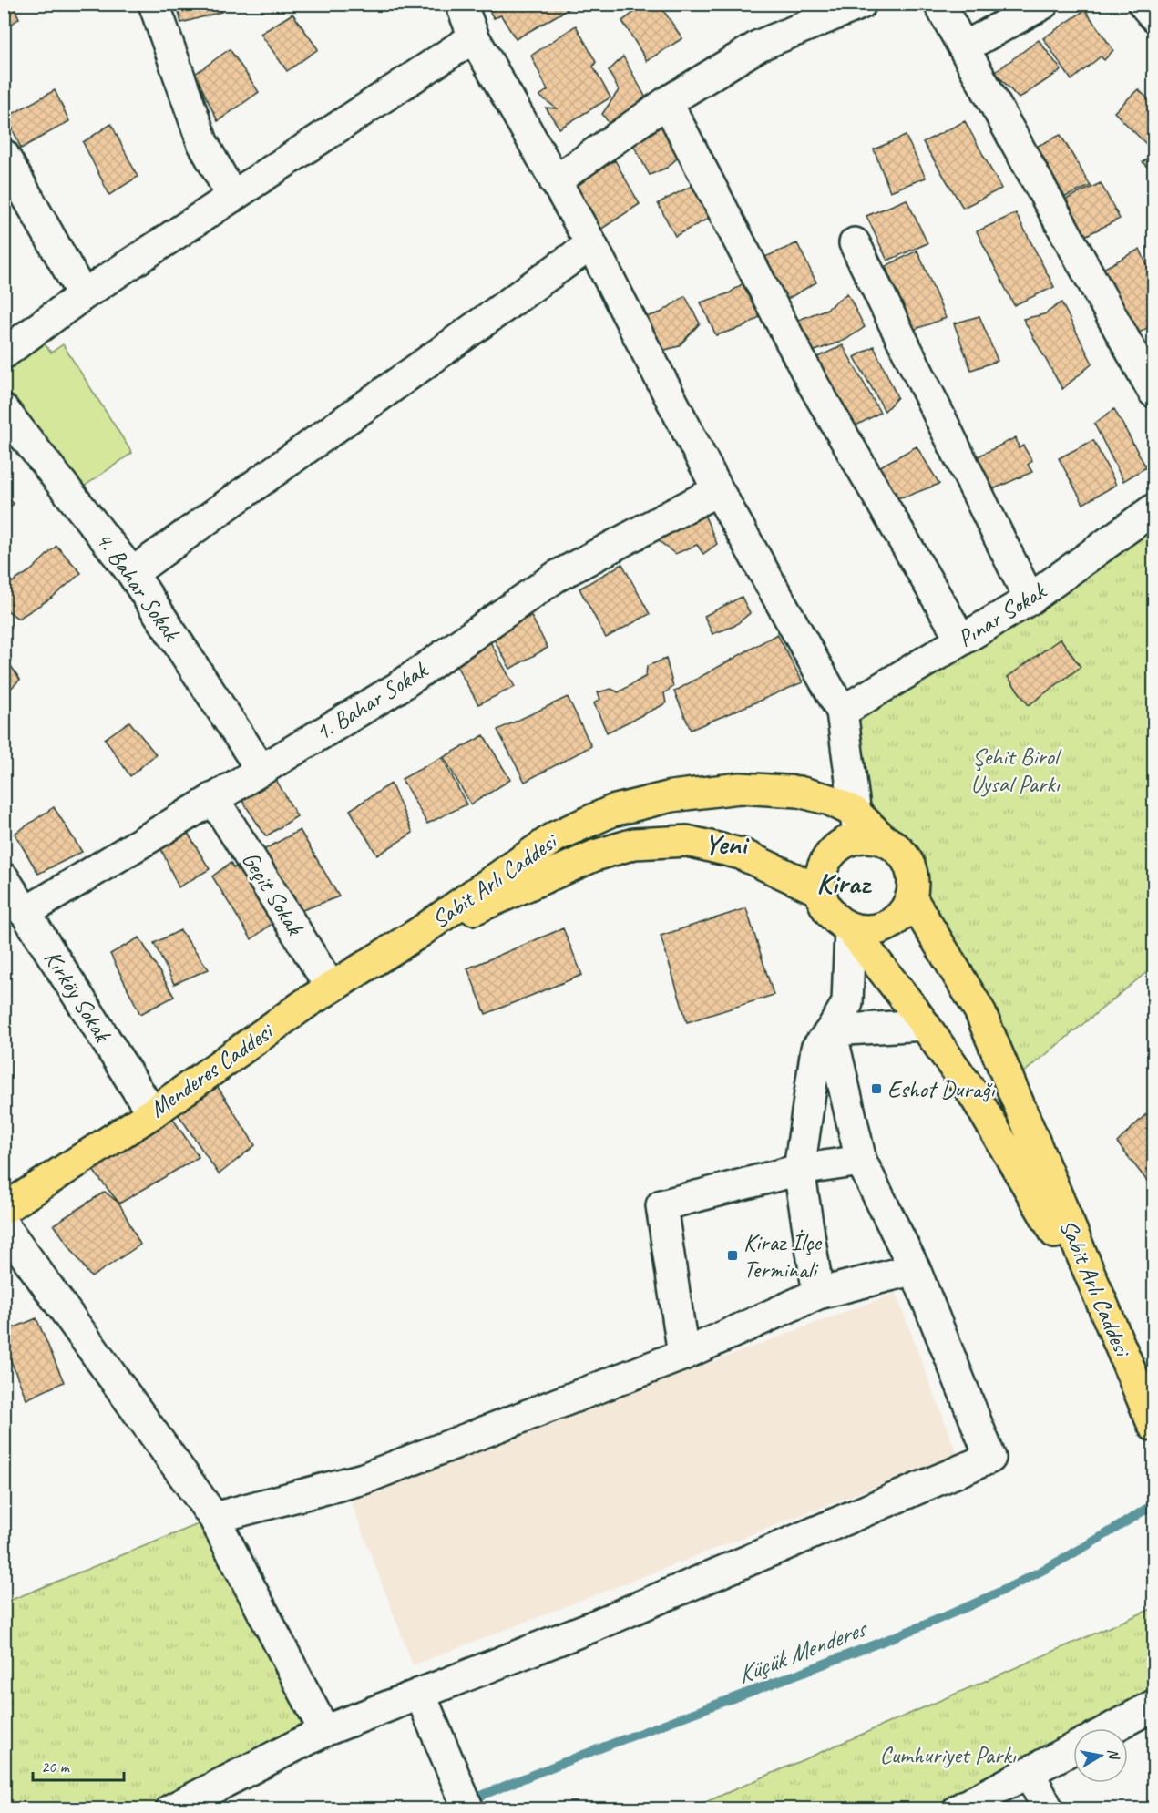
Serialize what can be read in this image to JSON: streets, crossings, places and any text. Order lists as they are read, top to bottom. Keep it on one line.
{"streets":{"main road":["Sabit Arlı Caddesi","Menderes Caddesi"],"street":["4. Bahar Sokak","Pınar Sokak","1. Bahar Sokak","Geçit Sokak","Kırköy Sokak"]},"crossings":[["4. Bahar Sokak","1. Bahar Sokak"],["1. Bahar Sokak","Geçit Sokak"],["1. Bahar Sokak","Kırköy Sokak"],["Sabit Arlı Caddesi","Menderes Caddesi"],["Geçit Sokak","Menderes Caddesi"],["Kırköy Sokak","Menderes Caddesi"]],"districts":["Yeni","Kiraz"],"water":["Küçük Menderes"],"parks":["Şehit Birol Uysal Parkı","Cumhuriyet Parkı"],"places":{"transit":["Eshot Durağı","Kiraz İlçe Terminali"]},"scale_bar":"20 m","north":"right"}
